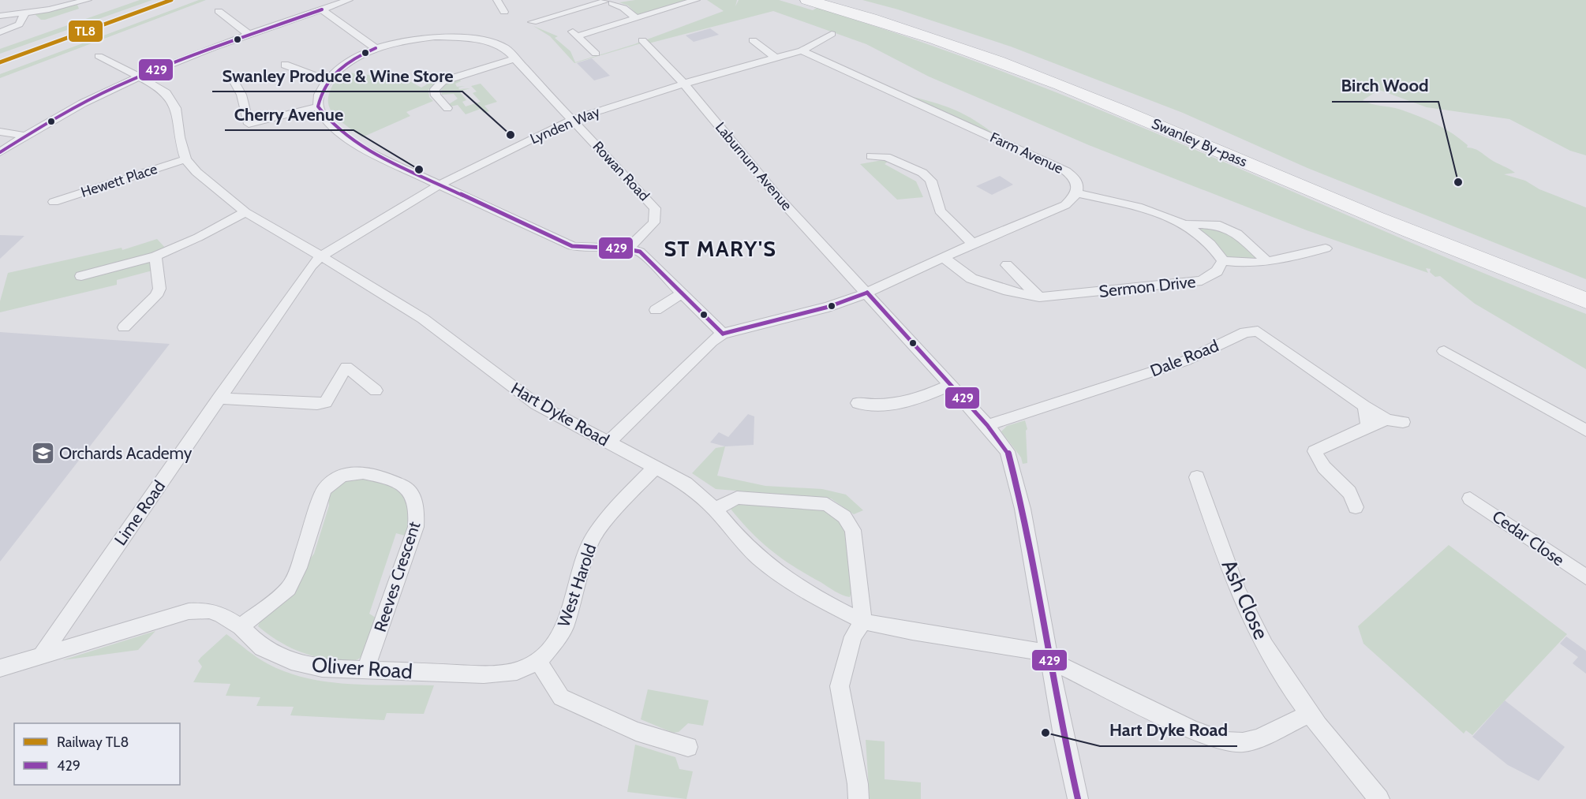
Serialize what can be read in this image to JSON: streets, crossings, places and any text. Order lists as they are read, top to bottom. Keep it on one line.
{"streets":{"highway":["Swanley By-pass"],"street":["Lynden Way","Farm Avenue","Laburnum Avenue","Rowan Road","Hewett Place","Sermon Drive","Dale Road","Hart Dyke Road","Lime Road","Cedar Close","Reeves Crescent","West Harold","Ash Close","Oliver Road"]},"crossings":[["Lynden Way","Farm Avenue"],["Lynden Way","Laburnum Avenue"],["Lynden Way","Rowan Road"],["Lynden Way","Hart Dyke Road"],["Lynden Way","Lime Road"],["Farm Avenue","Laburnum Avenue"],["Farm Avenue","Sermon Drive"],["Laburnum Avenue","Dale Road"],["Laburnum Avenue","Hart Dyke Road"],["Hewett Place","Hart Dyke Road"],["Hart Dyke Road","Lime Road"],["Hart Dyke Road","West Harold"],["Hart Dyke Road","Ash Close"],["Lime Road","Oliver Road"],["Reeves Crescent","Oliver Road"],["West Harold","Oliver Road"]],"districts":["ST MARY'S"],"places":{"other":["Swanley Produce & Wine Store","Cherry Avenue","Birch Wood","Hart Dyke Road"],"school or university":["Orchards Academy"]},"lines":["rail line TL8","transit line 429"],"legend":["Railway TL8","429"]}
